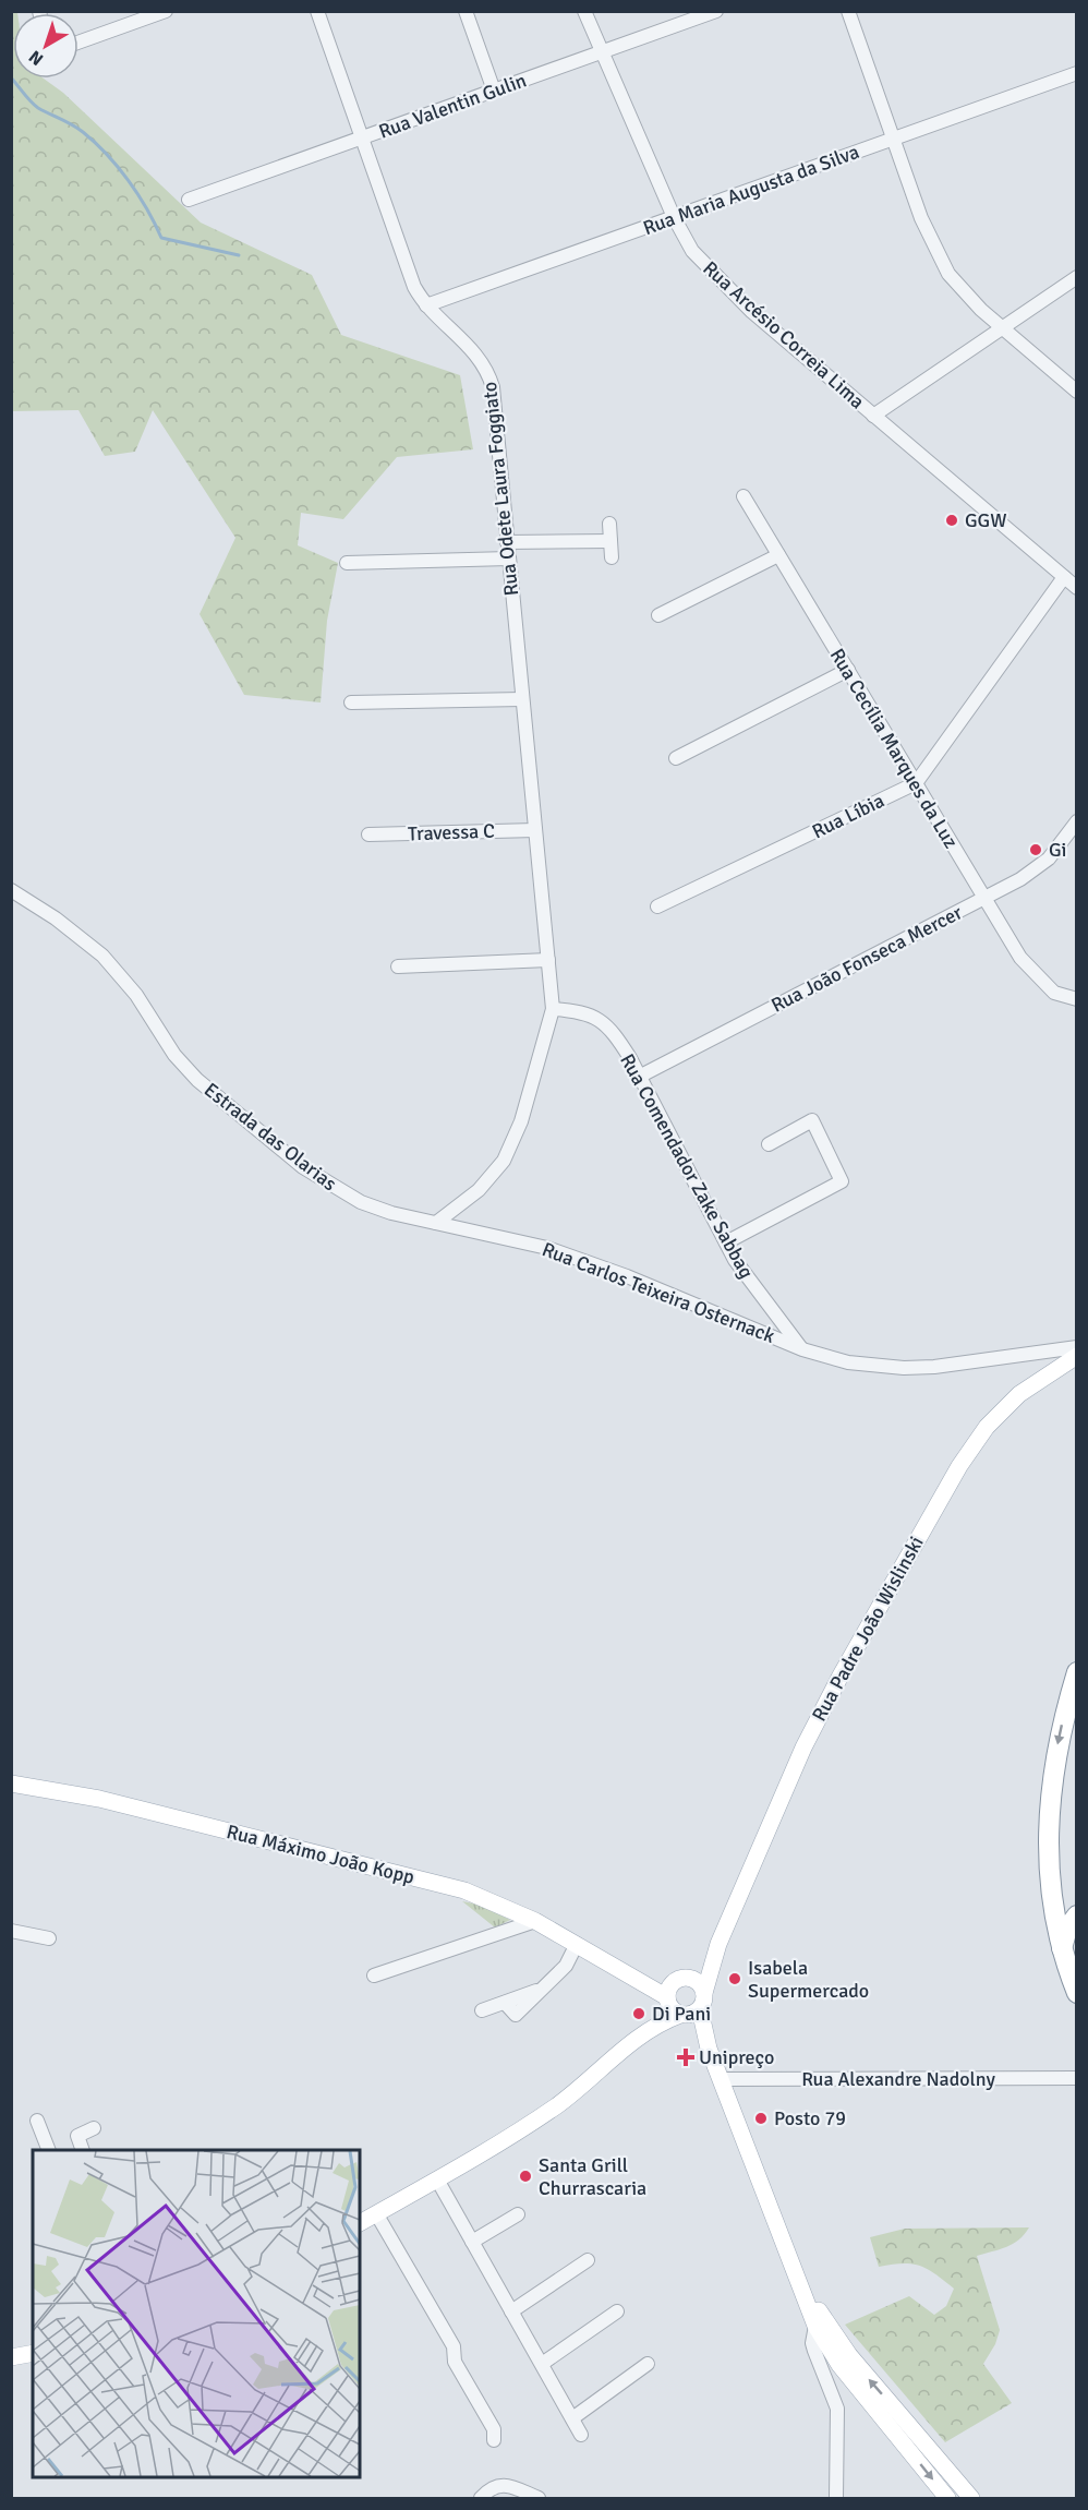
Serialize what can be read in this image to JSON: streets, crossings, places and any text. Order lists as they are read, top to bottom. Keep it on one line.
{"streets":{"main road":["Rua Padre João Wislinski","Rua Máximo João Kopp"],"street":["Rua Valentin Gulin","Rua Maria Augusta da Silva","Rua Arcésio Correia Lima","Rua Odete Laura Foggiato","Rua Cecília Marques da Luz","Rua Líbia","Travessa C","Rua João Fonseca Mercer","Estrada das Olarias","Rua Comendador Zake Sabbag","Rua Carlos Teixeira Osternack","Rua Alexandre Nadolny"]},"crossings":[["Rua Valentin Gulin","Rua Arcésio Correia Lima"],["Rua Valentin Gulin","Rua Odete Laura Foggiato"],["Rua Maria Augusta da Silva","Rua Arcésio Correia Lima"],["Rua Maria Augusta da Silva","Rua Odete Laura Foggiato"],["Rua Arcésio Correia Lima","Rua Líbia"],["Rua Odete Laura Foggiato","Travessa C"],["Rua Odete Laura Foggiato","Rua Comendador Zake Sabbag"],["Rua Cecília Marques da Luz","Rua Líbia"],["Rua Cecília Marques da Luz","Rua João Fonseca Mercer"],["Rua João Fonseca Mercer","Rua Comendador Zake Sabbag"],["Estrada das Olarias","Rua Carlos Teixeira Osternack"],["Rua Comendador Zake Sabbag","Rua Carlos Teixeira Osternack"],["Rua Padre João Wislinski","Rua Máximo João Kopp"],["Rua Padre João Wislinski","Rua Alexandre Nadolny"]],"places":{"other":["GGW","Gi","Isabela Supermercado","Di Pani","Posto 79","Santa Grill Churrascaria"],"health":["Unipreço"]},"north":"bottom left"}
